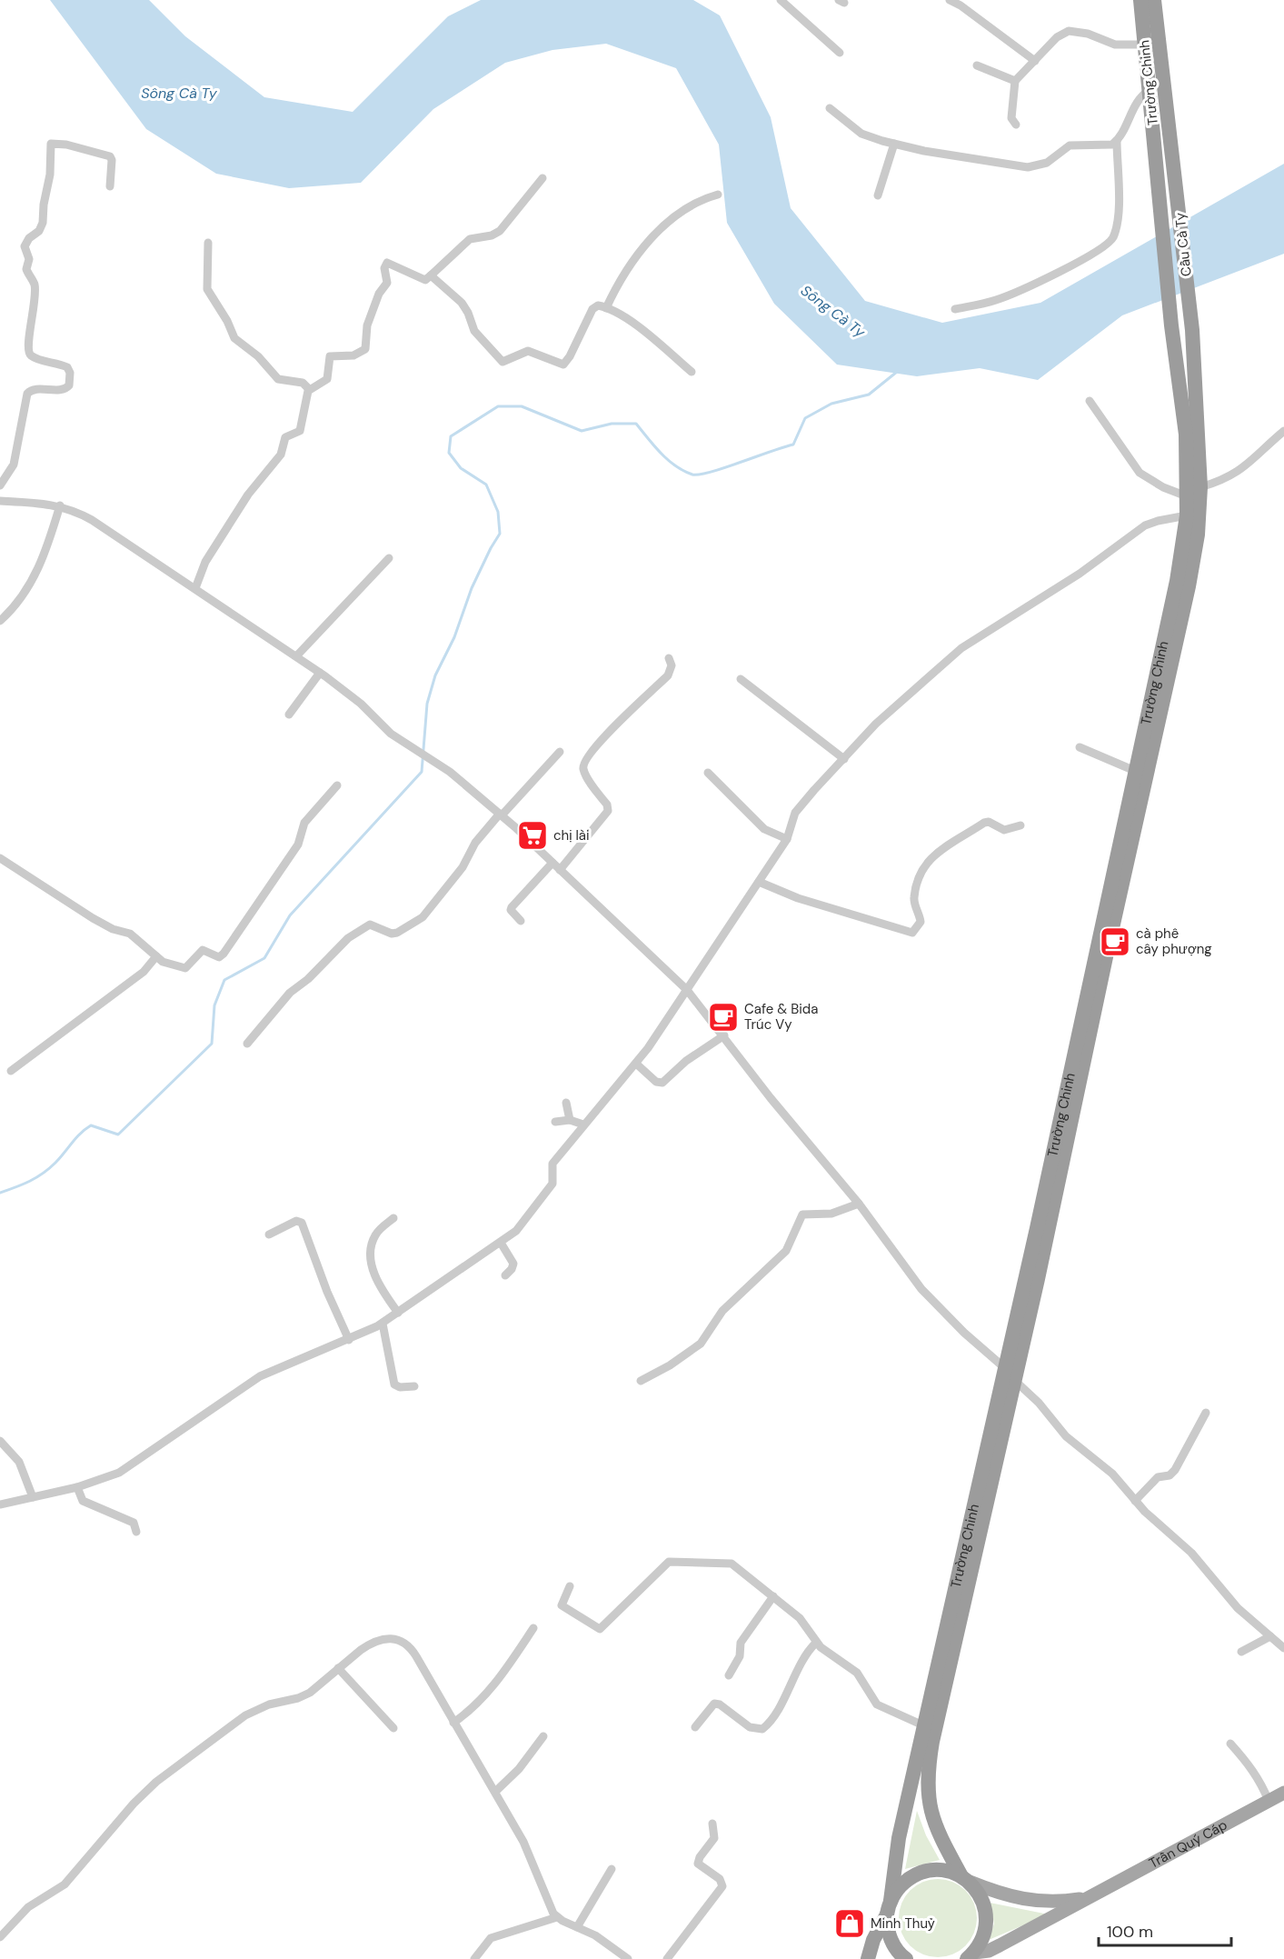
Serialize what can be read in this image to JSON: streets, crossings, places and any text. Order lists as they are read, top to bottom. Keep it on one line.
{"streets":{"highway":["Trường Chinh","Cầu Cà Ty"],"main road":["Trần Quý Cáp"]},"crossings":[["Trường Chinh","Cầu Cà Ty"],["Trường Chinh","Trần Quý Cáp"]],"water":["Sông Cà Ty"],"places":{"supermarket":["chị lài"],"cafe":["cà phê cây phượng","Cafe & Bida Trúc Vy"],"shop":["Minh Thuỷ"]},"scale_bar":"100 m"}
